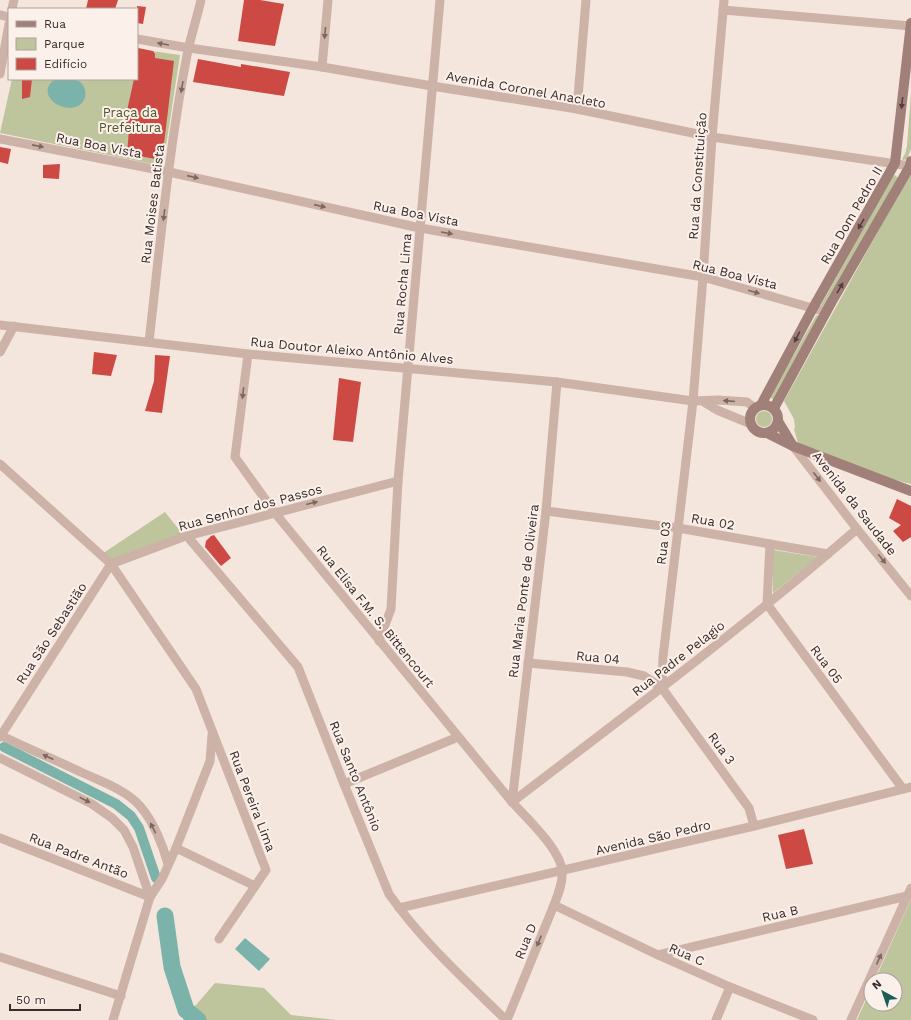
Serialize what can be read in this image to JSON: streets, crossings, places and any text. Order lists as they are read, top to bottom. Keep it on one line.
{"streets":{"street":["Avenida Coronel Anacleto","Rua Boa Vista","Rua da Constituição","Rua Moises Batista","Rua Dom Pedro II","Rua Rocha Lima","Rua Doutor Aleixo Antônio Alves","Avenida da Saudade","Rua Senhor dos Passos","Rua 02","Rua 03","Rua Maria Ponte de Oliveira","Rua Elisa F.M. S. Bittencourt","Rua São Sebastião","Rua 04","Rua Padre Pelagio","Rua 05","Rua 3","Rua Santo Antônio","Rua Pereira Lima","Avenida São Pedro","Rua Padre Antão","Rua B","Rua D","Rua C"]},"crossings":[["Avenida Coronel Anacleto","Rua da Constituição"],["Avenida Coronel Anacleto","Rua Moises Batista"],["Avenida Coronel Anacleto","Rua Dom Pedro II"],["Avenida Coronel Anacleto","Rua Rocha Lima"],["Rua Boa Vista","Rua da Constituição"],["Rua Boa Vista","Rua Moises Batista"],["Rua Boa Vista","Rua Dom Pedro II"],["Rua Boa Vista","Rua Rocha Lima"],["Rua da Constituição","Rua Doutor Aleixo Antônio Alves"],["Rua da Constituição","Rua 03"],["Rua Moises Batista","Rua Doutor Aleixo Antônio Alves"],["Rua Dom Pedro II","Rua Doutor Aleixo Antônio Alves"],["Rua Rocha Lima","Rua Doutor Aleixo Antônio Alves"],["Rua Rocha Lima","Rua Senhor dos Passos"],["Rua Rocha Lima","Rua Elisa F.M. S. Bittencourt"],["Rua Doutor Aleixo Antônio Alves","Rua 03"],["Rua Doutor Aleixo Antônio Alves","Rua Maria Ponte de Oliveira"],["Rua Doutor Aleixo Antônio Alves","Rua Elisa F.M. S. Bittencourt"],["Avenida da Saudade","Rua Padre Pelagio"],["Rua Senhor dos Passos","Rua Elisa F.M. S. Bittencourt"],["Rua Senhor dos Passos","Rua São Sebastião"],["Rua Senhor dos Passos","Rua Santo Antônio"],["Rua 02","Rua 03"],["Rua 02","Rua Maria Ponte de Oliveira"],["Rua 02","Rua Padre Pelagio"],["Rua 03","Rua 04"],["Rua 03","Rua Padre Pelagio"],["Rua 03","Rua 3"],["Rua Maria Ponte de Oliveira","Rua Elisa F.M. S. Bittencourt"],["Rua Maria Ponte de Oliveira","Rua 04"],["Rua Maria Ponte de Oliveira","Rua Padre Pelagio"],["Rua Elisa F.M. S. Bittencourt","Rua Padre Pelagio"],["Rua Elisa F.M. S. Bittencourt","Avenida São Pedro"],["Rua Elisa F.M. S. Bittencourt","Rua D"],["Rua 04","Rua Padre Pelagio"],["Rua 04","Rua 3"],["Rua Padre Pelagio","Rua 05"],["Rua Padre Pelagio","Rua 3"],["Rua 05","Avenida São Pedro"],["Rua 3","Avenida São Pedro"],["Rua Santo Antônio","Avenida São Pedro"],["Rua Santo Antônio","Rua D"],["Avenida São Pedro","Rua D"],["Rua B","Rua C"],["Rua D","Rua C"]],"one_way":["Rua Boa Vista","Rua Moises Batista","Avenida da Saudade","Rua Senhor dos Passos","Rua D"],"parks":["Praça da Prefeitura"],"legend":["Rua","Parque","Edifício"],"scale_bar":"50 m","north":"top left"}
